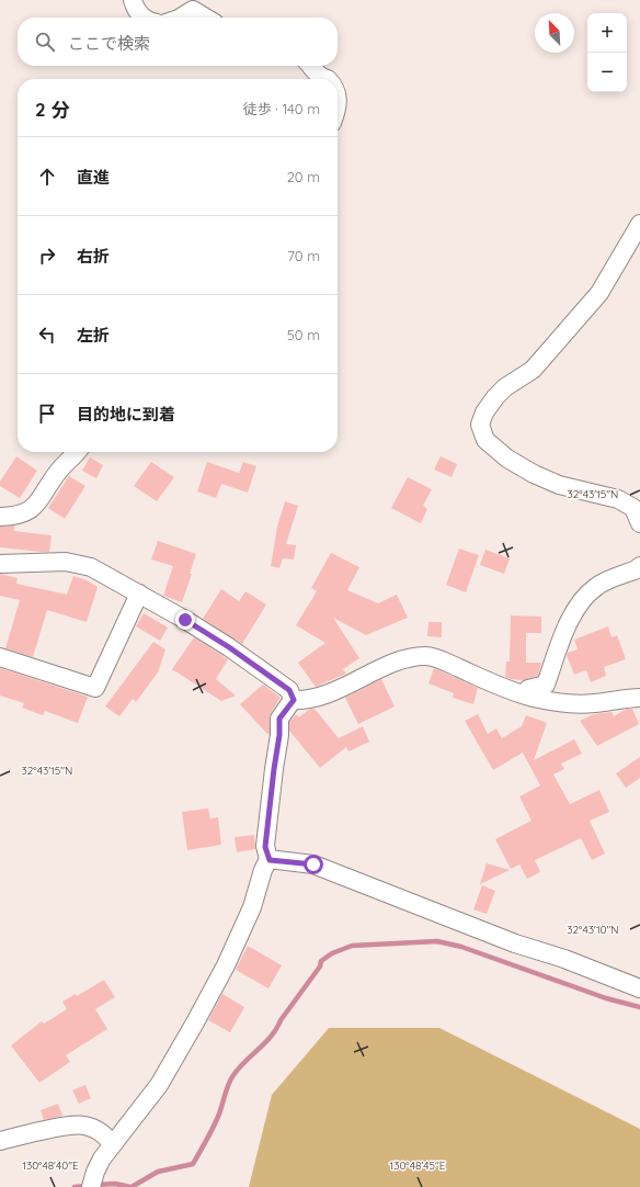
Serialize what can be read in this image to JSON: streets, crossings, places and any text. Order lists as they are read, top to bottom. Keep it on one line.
{"north":"top left","page":{"map_buttons":["+","−"],"search":"ここで検索","heading":["2 分","徒歩 · 140 m"],"list":[["直進","20 m"],["右折","70 m"],["左折","50 m"],"目的地に到着"]},"coordinates":["32°43'15\"N","32°43'10\"N","130°48'40\"E","130°48'45\"E"]}
